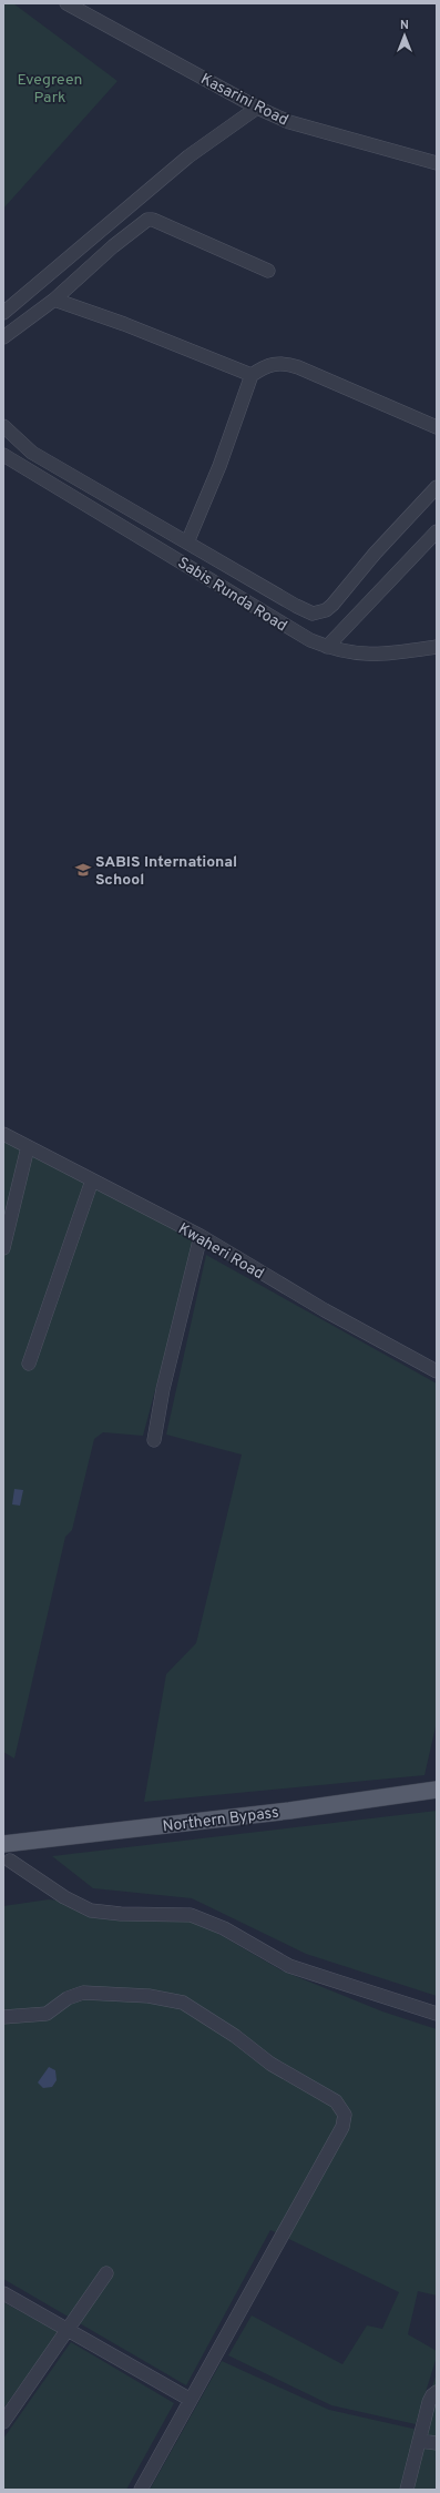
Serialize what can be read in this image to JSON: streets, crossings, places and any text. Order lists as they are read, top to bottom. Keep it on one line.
{"streets":{"main road":["Northern Bypass"],"street":["Kasarini Road","Sabis Runda Road","Kwaheri Road"]},"parks":["Evegreen Park"],"places":{"school or university":["SABIS International School"]},"north":"top"}
